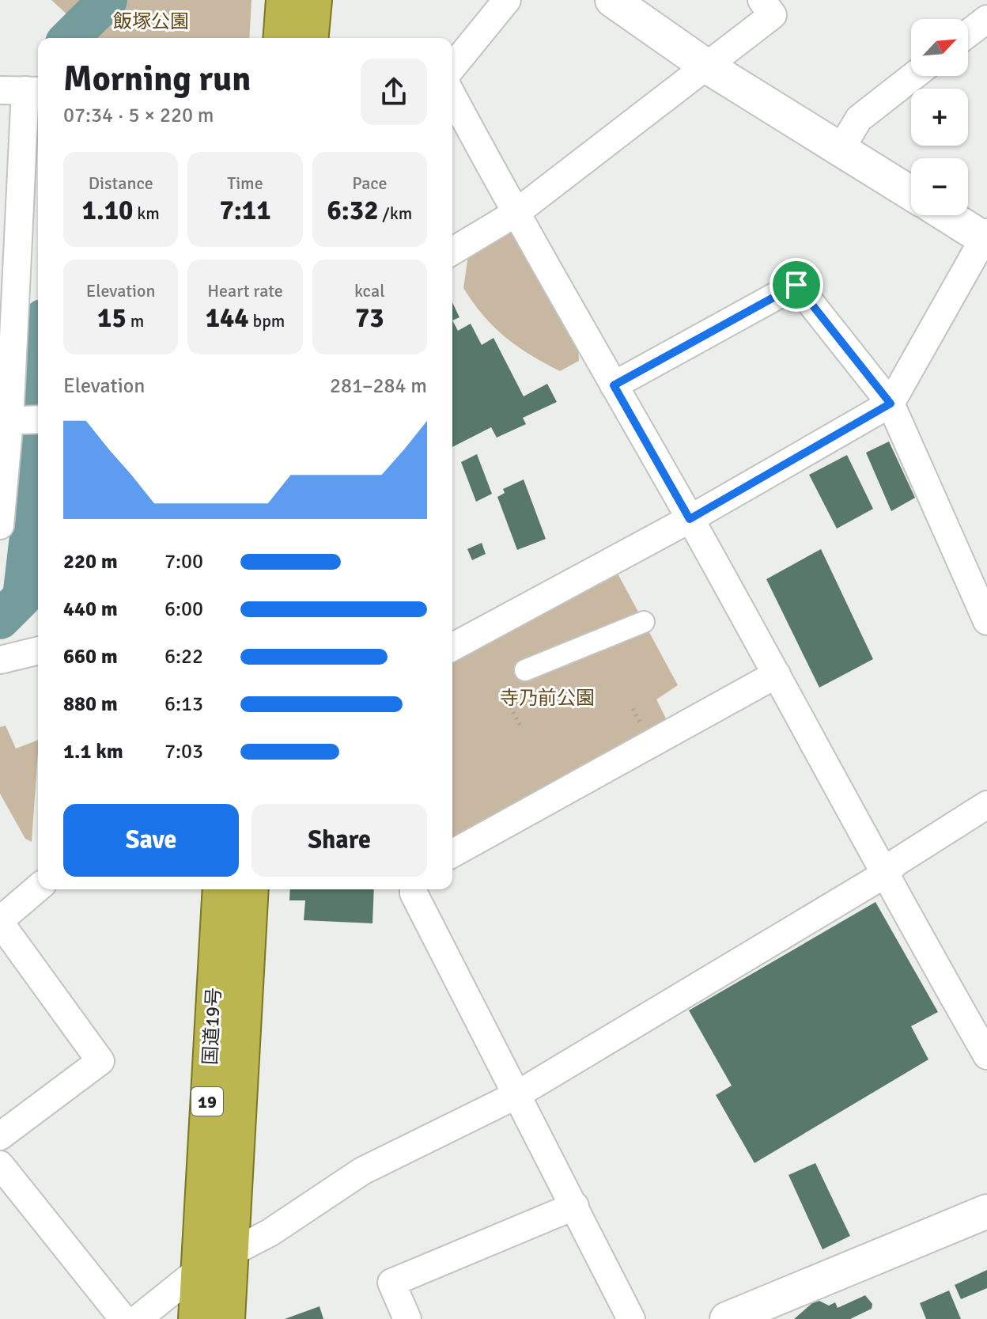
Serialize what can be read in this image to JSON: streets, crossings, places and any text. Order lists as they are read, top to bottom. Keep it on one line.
{"streets":{"highway":["国道19号","19"]},"parks":["飯塚公園","寺乃前公園"],"north":"top right","page":{"map_buttons":["+","−"],"heading":["Morning run","07:34 · 5 × 220 m"],"stats":[["Distance","1.10 km"],["Time","7:11"],["Pace","6:32 /km"],["Elevation","15 m"],["Heart rate","144 bpm"],["kcal","73"]],"chart":["Elevation","281–284 m"],"list":[{"name":"220 m","note":"7:00"},{"name":"440 m","note":"6:00"},{"name":"660 m","note":"6:22"},{"name":"880 m","note":"6:13"},{"name":"1.1 km","note":"7:03"}],"buttons":["Save","Share"]}}
